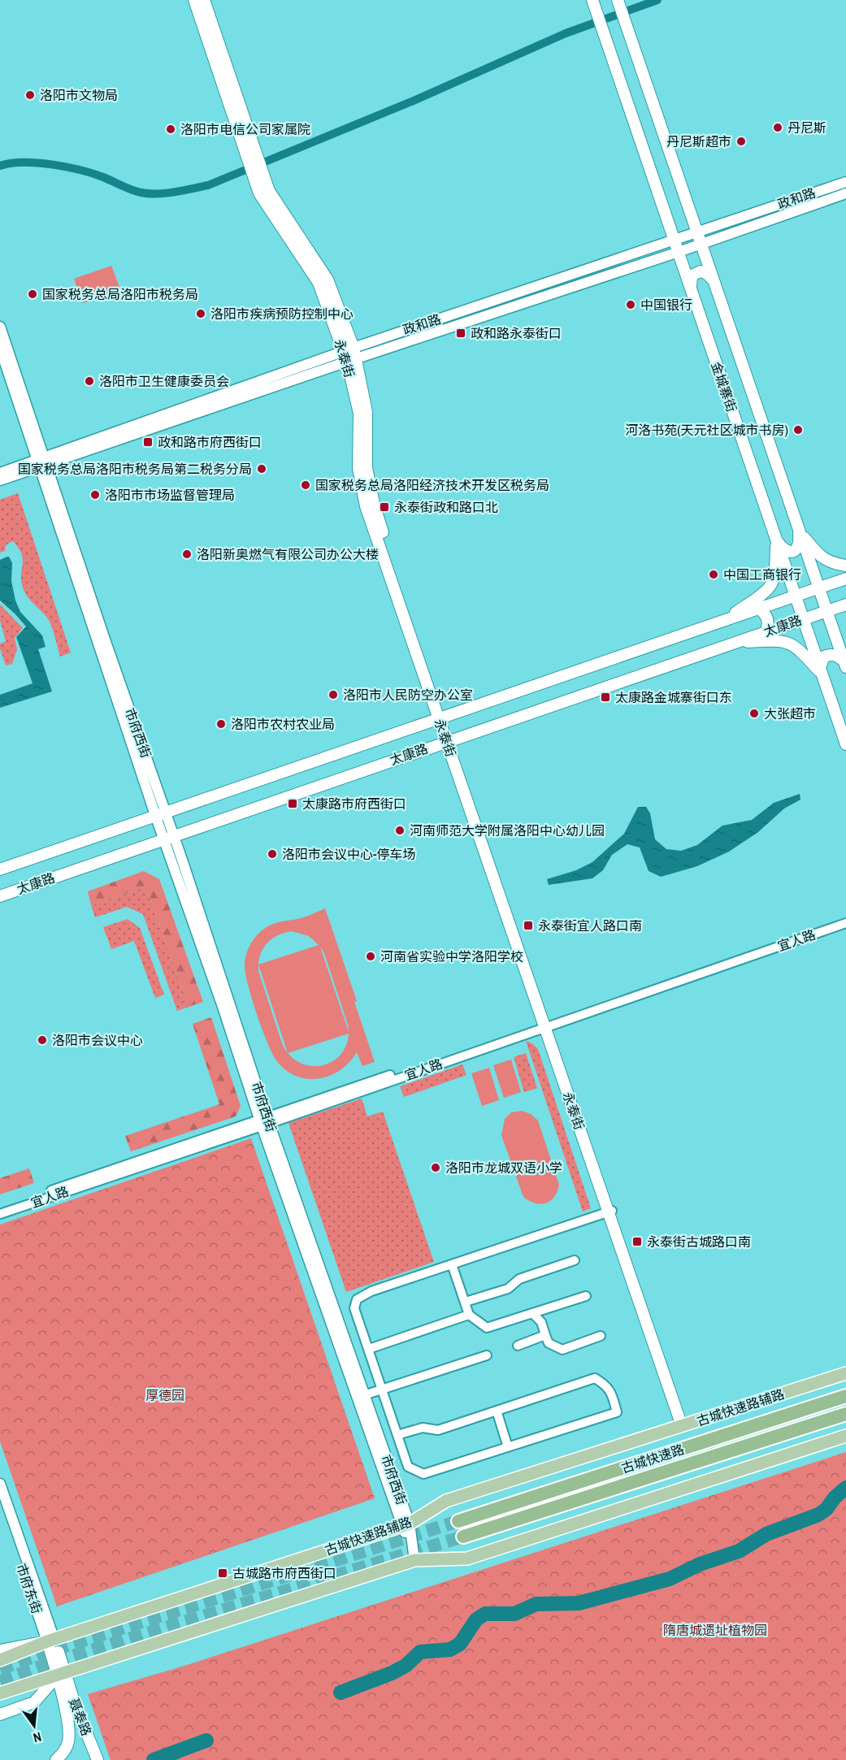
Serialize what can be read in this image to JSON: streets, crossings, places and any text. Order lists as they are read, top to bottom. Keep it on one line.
{"streets":{"highway":["古城快速路"],"main road":["永泰街","金城寨街","太康路","古城快速路辅路","市府东街","聂泰路"],"street":["政和路","市府西街","宜人路"]},"crossings":[["政和路","永泰街"],["政和路","金城寨街"],["政和路","市府西街"],["永泰街","太康路"],["永泰街","宜人路"],["永泰街","古城快速路辅路"],["金城寨街","太康路"],["太康路","市府西街"],["市府西街","宜人路"],["市府西街","古城快速路辅路"],["古城快速路辅路","市府东街"],["市府东街","聂泰路"]],"parks":["厚德园","隋唐城遗址植物园"],"places":{"other":["洛阳市文物局","丹尼斯","洛阳市电信公司家属院","丹尼斯超市","国家税务总局洛阳市税务局","中国银行","洛阳市疾病预防控制中心","洛阳市卫生健康委员会","河洛书苑(天元社区城市书房)","国家税务总局洛阳市税务局第二税务分局","国家税务总局洛阳经济技术开发区税务局","洛阳市市场监督管理局","洛阳新奥燃气有限公司办公大楼","中国工商银行","洛阳市人民防空办公室","大张超市","洛阳市农村农业局","河南师范大学附属洛阳中心幼儿园","洛阳市会议中心-停车场","河南省实验中学洛阳学校","洛阳市会议中心","洛阳市龙城双语小学"],"transit":["政和路永泰街口","政和路市府西街口","永泰街政和路口北","太康路金城寨街口东","太康路市府西街口","永泰街宜人路口南","永泰街古城路口南","古城路市府西街口"]},"north":"bottom"}
